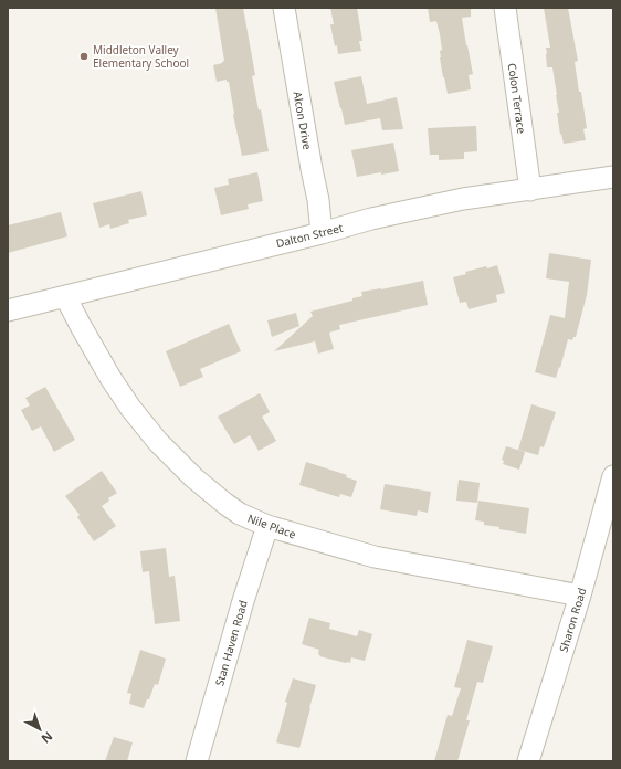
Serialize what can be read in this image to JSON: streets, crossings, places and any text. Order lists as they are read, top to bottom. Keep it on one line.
{"streets":{"street":["Colon Terrace","Alcon Drive","Dalton Street","Nile Place","Sharon Road","Stan Haven Road"]},"crossings":[["Colon Terrace","Dalton Street"],["Alcon Drive","Dalton Street"],["Dalton Street","Nile Place"],["Nile Place","Sharon Road"],["Nile Place","Stan Haven Road"]],"places":["Middleton Valley Elementary School"],"north":"bottom right"}
